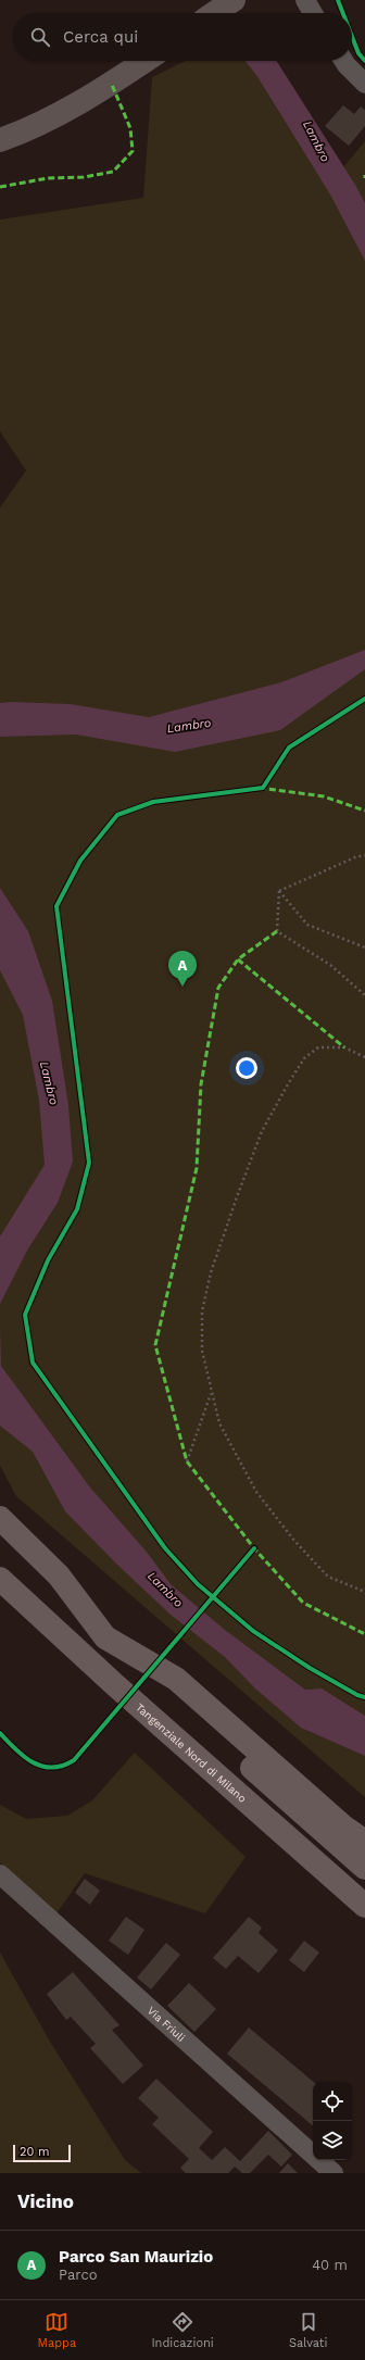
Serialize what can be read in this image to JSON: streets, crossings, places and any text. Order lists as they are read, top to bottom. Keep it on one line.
{"streets":{"highway":["Tangenziale Nord di Milano"],"street":["Via Friuli"]},"water":["Lambro"],"scale_bar":"20 m","page":{"search":"Cerca qui","pins":"A","scale":"20 m","heading":"Vicino","list":[{"mark":"A","name":"Parco San Maurizio","note":"Parco","value":"40 m"}],"nav":["Mappa","Indicazioni","Salvati"]}}
